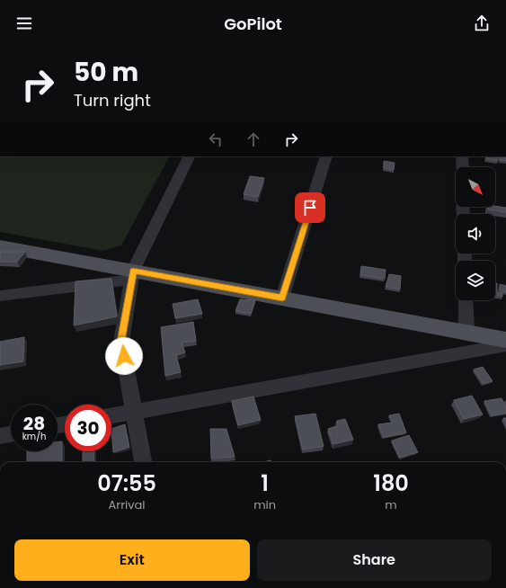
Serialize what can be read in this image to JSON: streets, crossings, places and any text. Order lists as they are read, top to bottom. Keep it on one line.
{"north":"bottom right","page":{"header":"GoPilot","turn":["50 m","Turn right"],"speed":"28 km/h","limit":"30","eta":["07:55","Arrival","1","min","180","m"],"buttons":["Exit","Share"]}}
